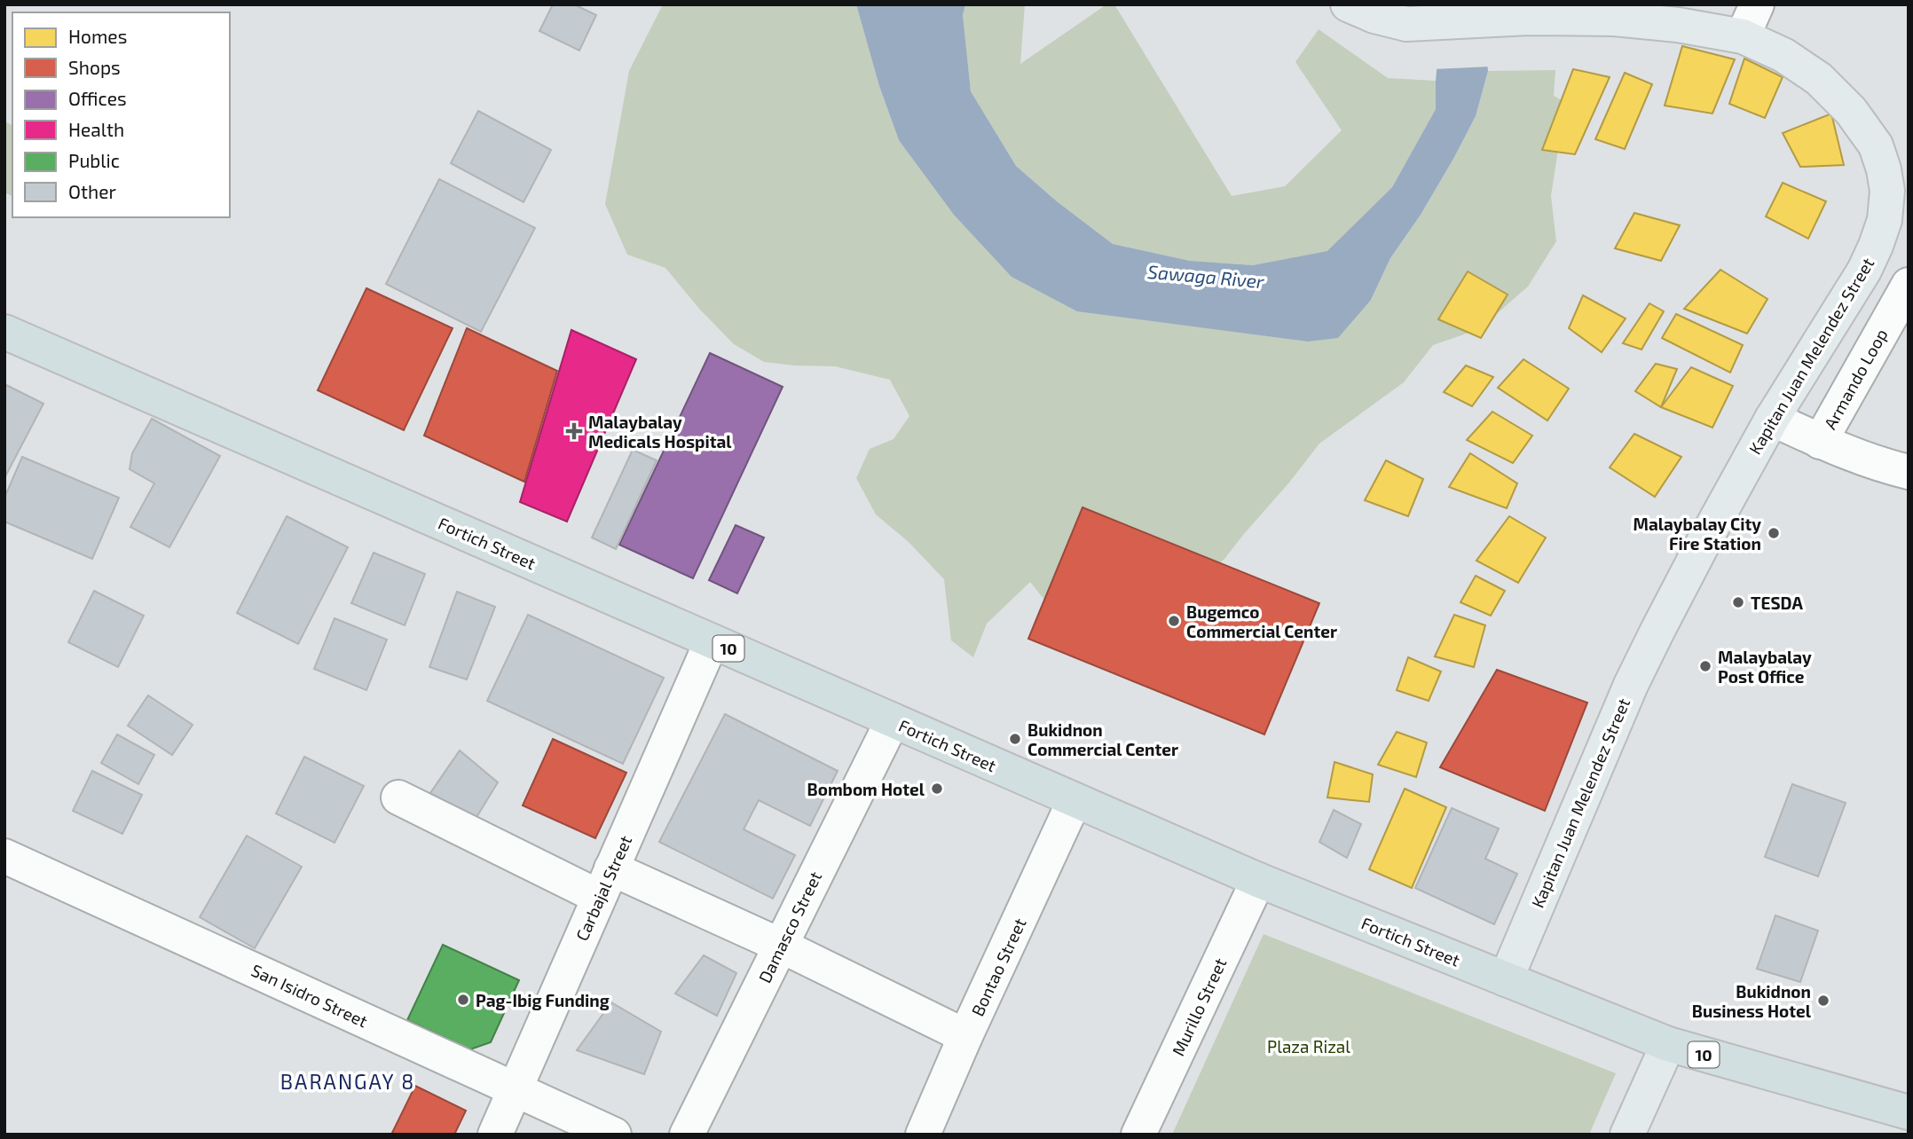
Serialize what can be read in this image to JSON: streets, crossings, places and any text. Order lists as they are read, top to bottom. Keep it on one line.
{"streets":{"highway":["Fortich Street","10"],"main road":["Kapitan Juan Melendez Street"],"street":["Armando Loop","Carbajal Street","Damasco Street","Bontao Street","San Isidro Street","Murillo Street"]},"crossings":[["Kapitan Juan Melendez Street","Fortich Street"],["Fortich Street","Carbajal Street"],["Fortich Street","Damasco Street"],["Fortich Street","Bontao Street"],["Fortich Street","Murillo Street"],["Carbajal Street","San Isidro Street"]],"districts":["BARANGAY 8"],"water":["Sawaga River"],"parks":["Plaza Rizal"],"places":{"health":["Malaybalay Medicals Hospital"],"other":["Malaybalay City Fire Station","TESDA","Bugemco Commercial Center","Malaybalay Post Office","Bukidnon Commercial Center","Bombom Hotel","Pag-Ibig Funding","Bukidnon Business Hotel"]},"legend":["Homes","Shops","Offices","Health","Public","Other"]}
